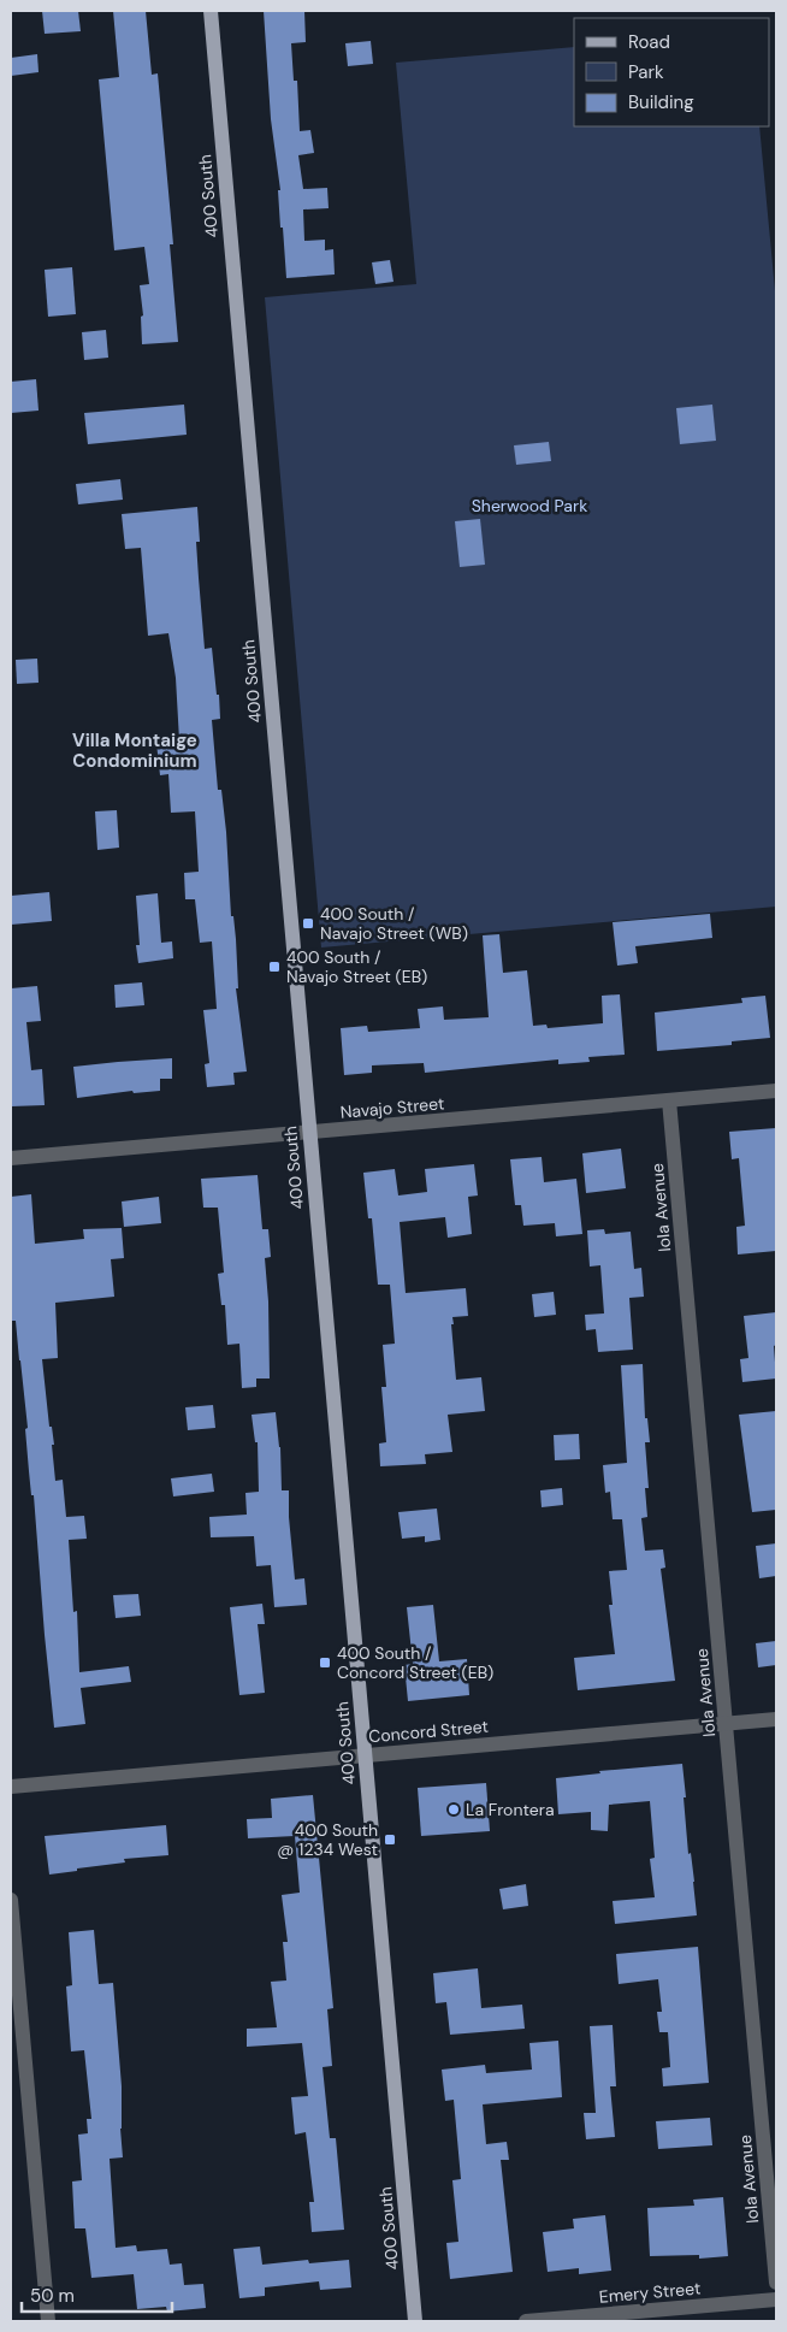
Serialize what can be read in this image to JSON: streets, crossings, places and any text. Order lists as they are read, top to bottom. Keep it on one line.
{"streets":{"main road":["400 South"],"street":["Navajo Street","Iola Avenue","Concord Street","Emery Street"]},"crossings":[["400 South","Navajo Street"],["400 South","Concord Street"],["Navajo Street","Iola Avenue"],["Iola Avenue","Concord Street"]],"districts":["Villa Montaige Condominium"],"parks":["Sherwood Park"],"places":{"transit":["400 South / Navajo Street (WB)","400 South / Navajo Street (EB)","400 South / Concord Street (EB)","400 South @ 1234 West"],"other":["La Frontera"]},"legend":["Road","Park","Building"],"scale_bar":"50 m"}
